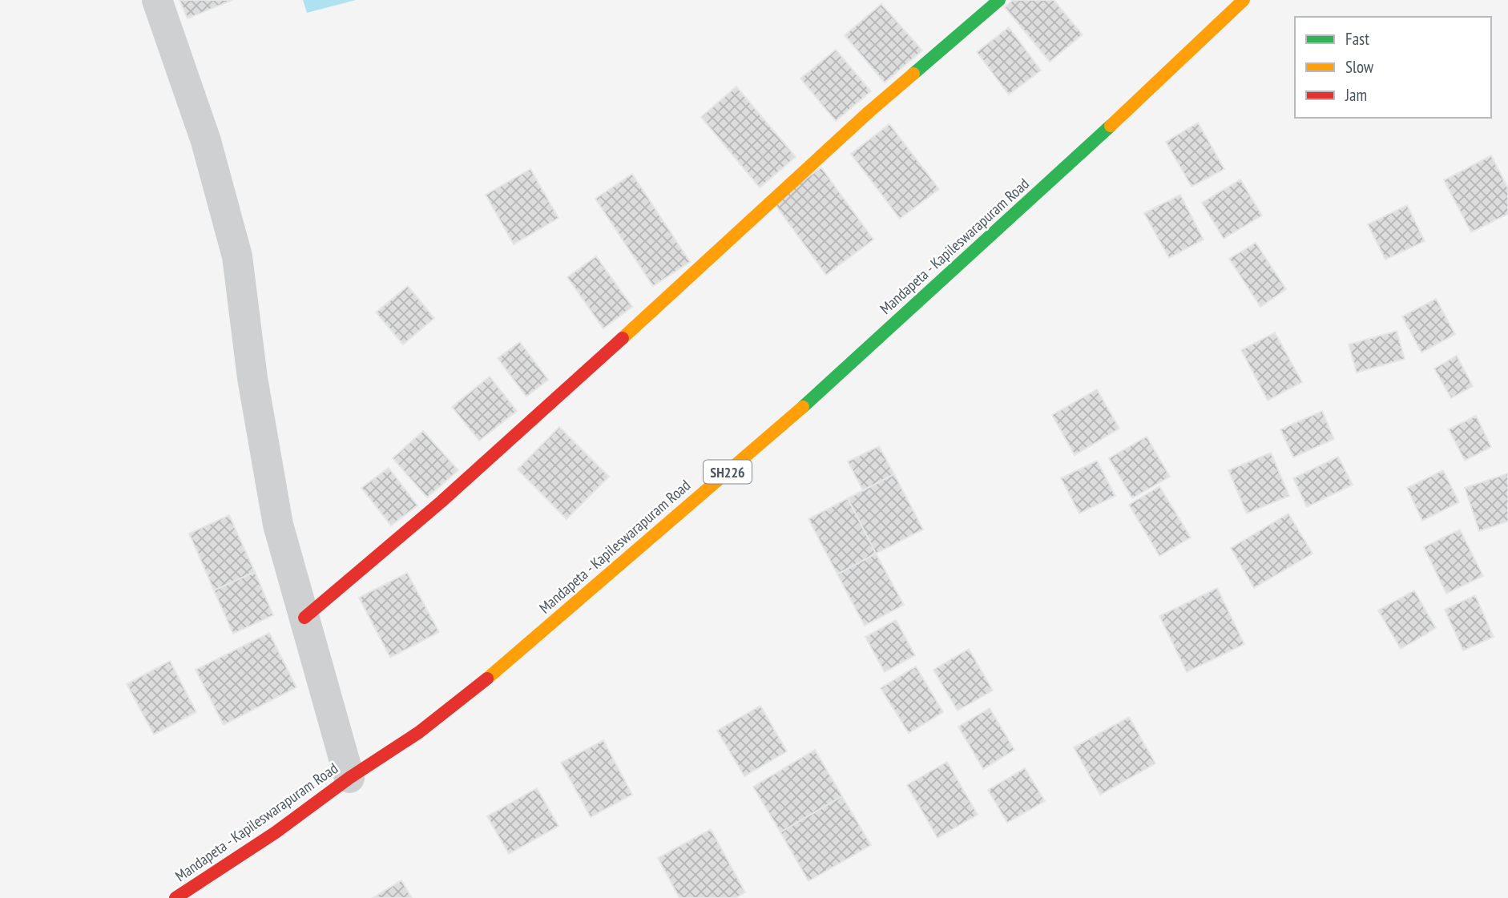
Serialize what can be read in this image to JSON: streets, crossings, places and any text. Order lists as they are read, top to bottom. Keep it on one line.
{"streets":{"main road":["Mandapeta - Kapileswarapuram Road","SH226"]},"legend":["Fast","Slow","Jam"]}
